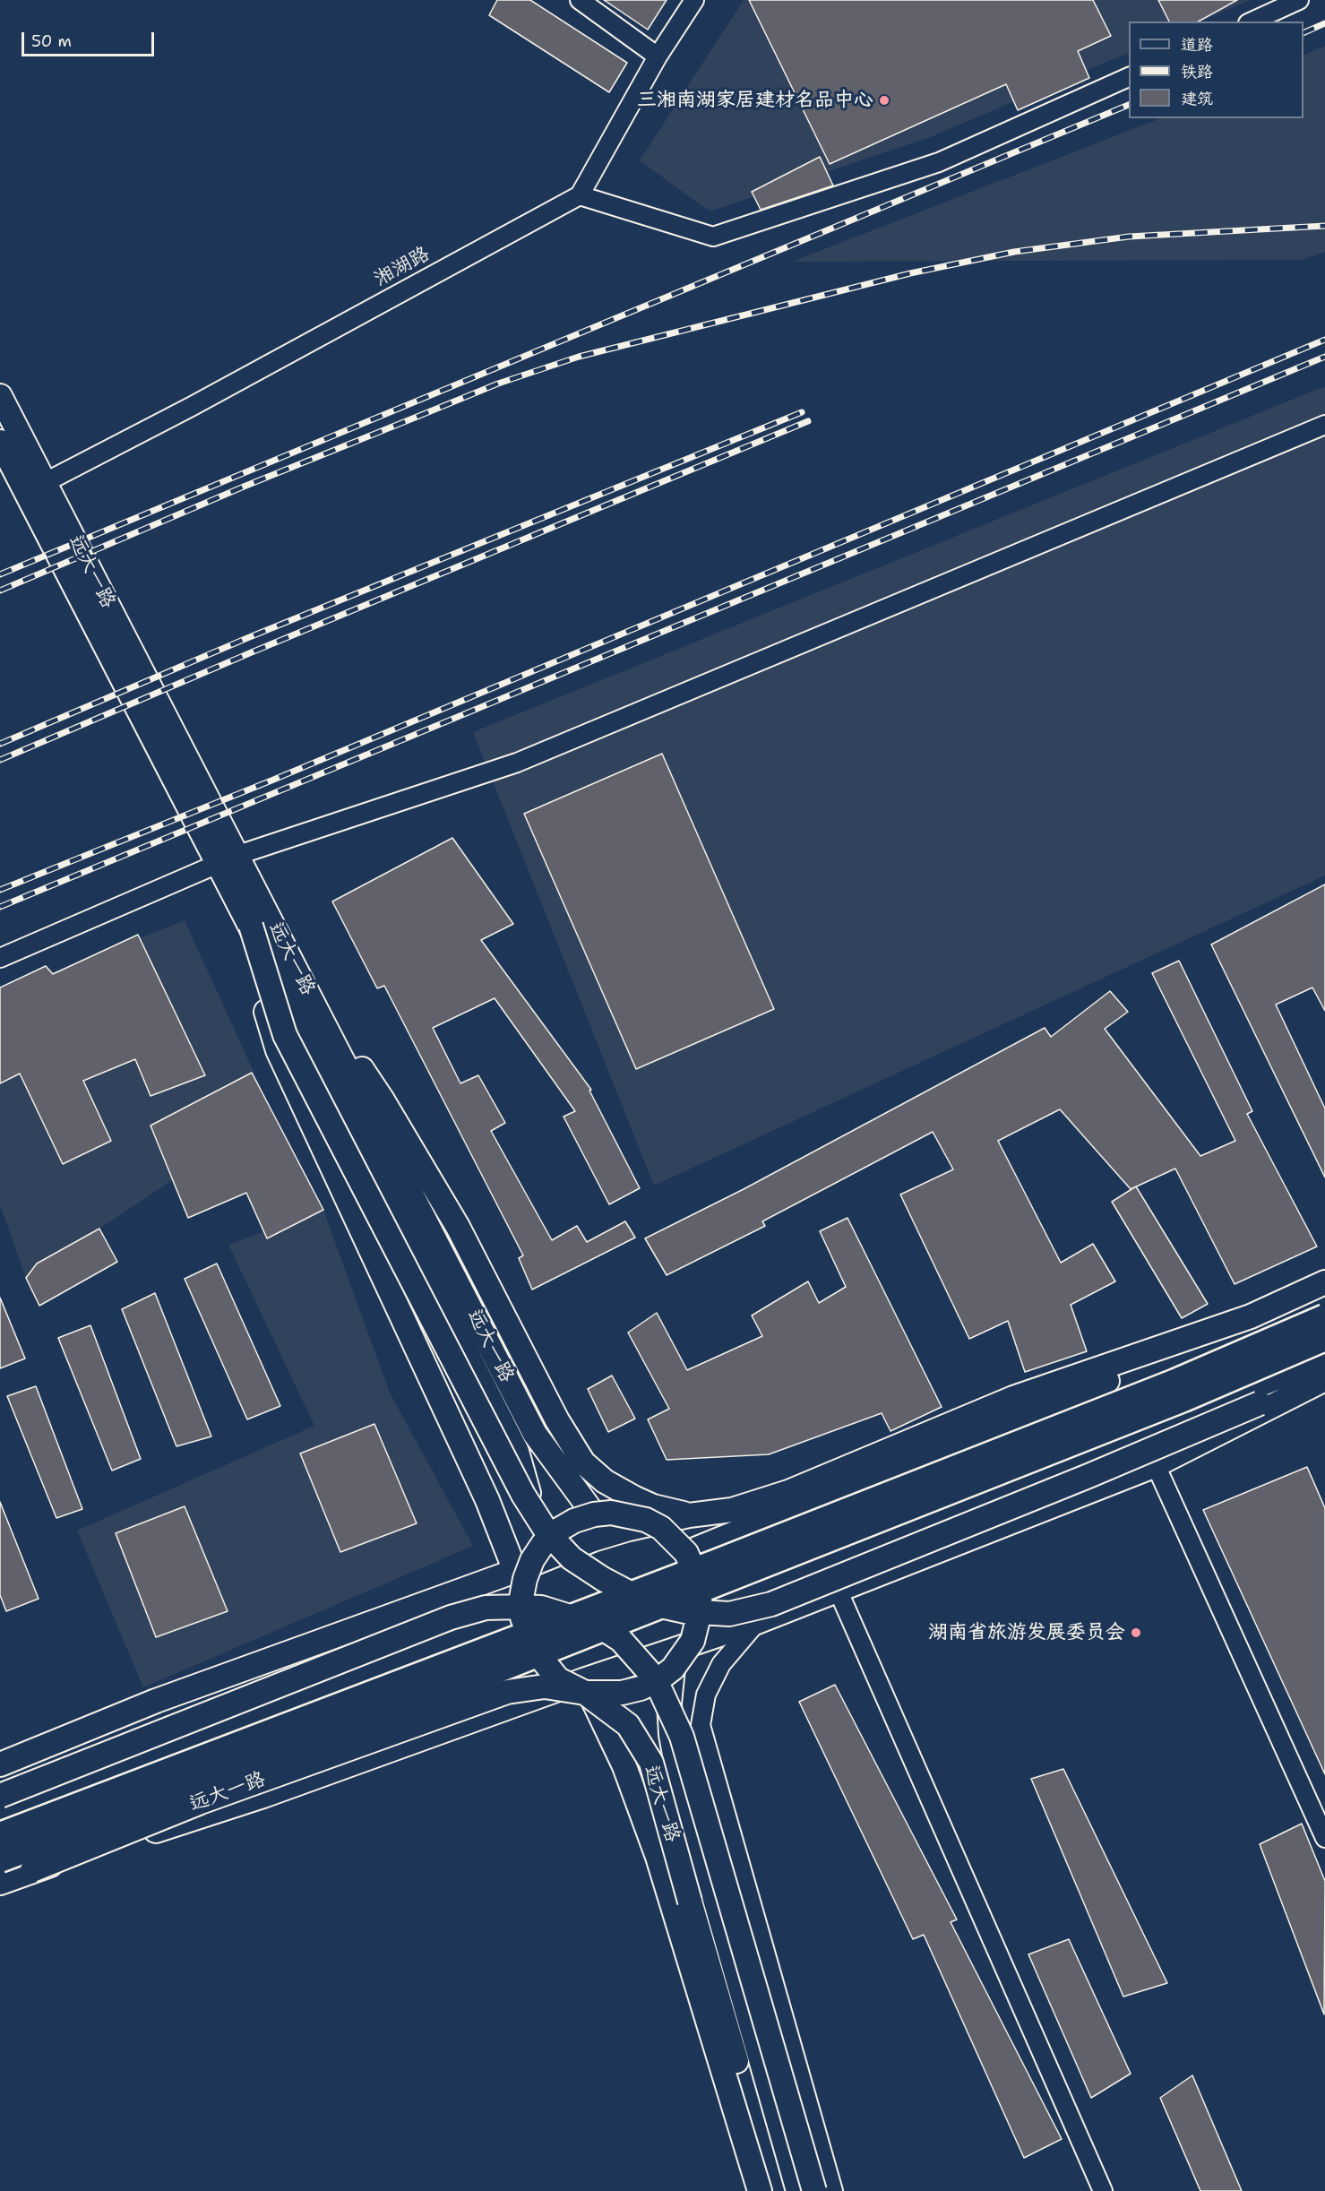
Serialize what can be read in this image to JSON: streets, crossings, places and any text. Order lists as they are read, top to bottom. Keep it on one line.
{"streets":{"main road":["远大一路"],"street":["湘湖路"]},"crossings":[["湘湖路","远大一路"]],"places":["三湘南湖家居建材名品中心","湖南省旅游发展委员会"],"legend":["道路","铁路","建筑"],"scale_bar":"50 m"}
